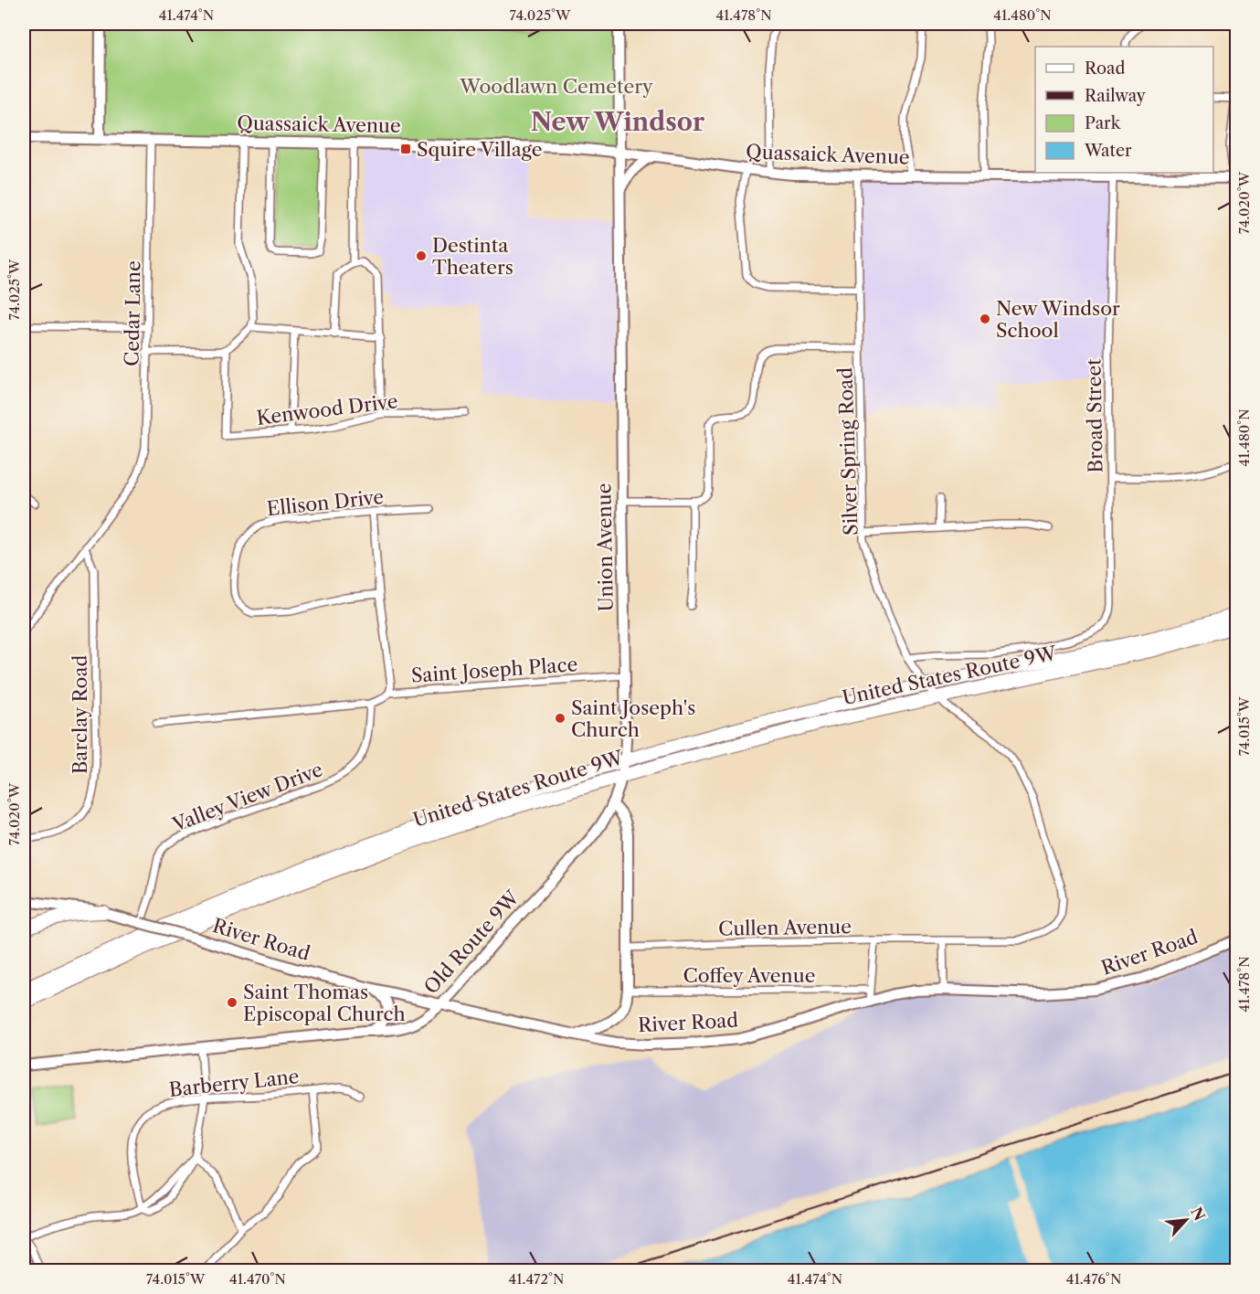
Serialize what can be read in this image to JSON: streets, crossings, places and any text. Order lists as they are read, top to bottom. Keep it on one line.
{"streets":{"highway":["United States Route 9W"],"street":["Quassaick Avenue","Cedar Lane","Kenwood Drive","Broad Street","Silver Spring Road","Ellison Drive","Union Avenue","Saint Joseph Place","Barclay Road","Valley View Drive","Cullen Avenue","River Road","Old Route 9W","Coffey Avenue","Barberry Lane"]},"crossings":[["Quassaick Avenue","Cedar Lane"],["Quassaick Avenue","Broad Street"],["Quassaick Avenue","Silver Spring Road"],["Quassaick Avenue","Union Avenue"],["Cedar Lane","Barclay Road"],["Broad Street","Silver Spring Road"],["Silver Spring Road","United States Route 9W"],["Silver Spring Road","Cullen Avenue"],["Union Avenue","Saint Joseph Place"],["Union Avenue","United States Route 9W"],["Union Avenue","Old Route 9W"],["Saint Joseph Place","Valley View Drive"],["Valley View Drive","River Road"],["River Road","Old Route 9W"]],"districts":["New Windsor"],"parks":["Woodlawn Cemetery"],"places":{"transit":["Squire Village"],"other":["Destinta Theaters","New Windsor School","Saint Joseph's Church","Saint Thomas Episcopal Church"]},"legend":["Road","Railway","Park","Water"],"north":"top right","coordinates":["41.474°N","74.025°W","41.478°N","41.480°N","74.020°W","74.015°W","41.470°N","41.472°N","41.476°N"]}
